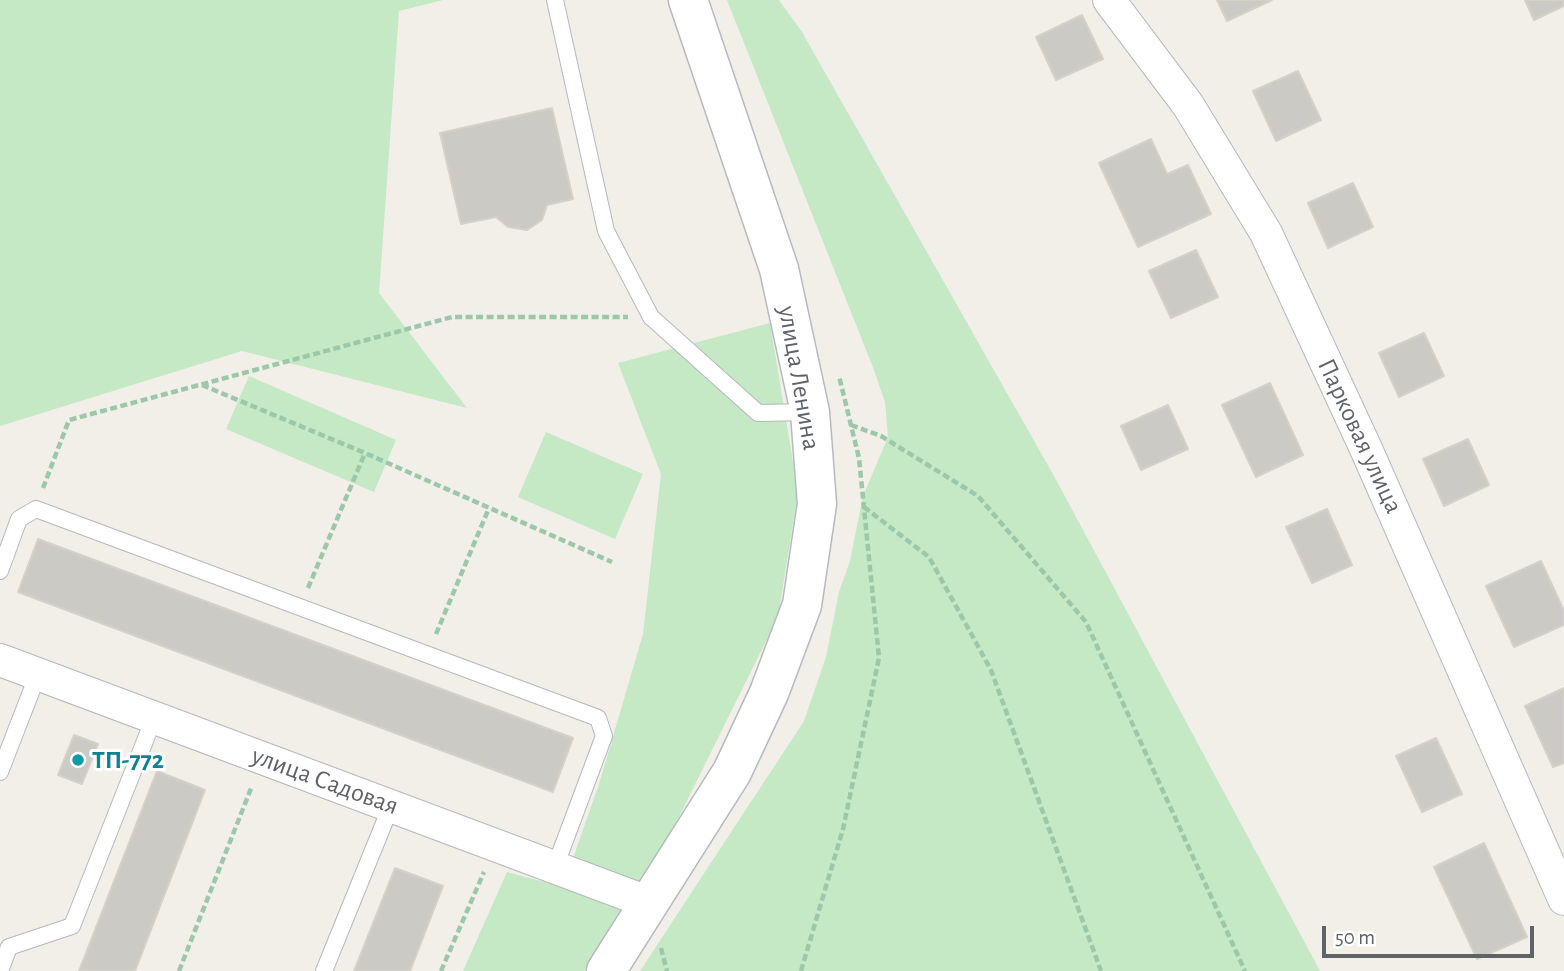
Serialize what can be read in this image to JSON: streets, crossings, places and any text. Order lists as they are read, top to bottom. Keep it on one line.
{"streets":{"street":["улица Ленина","Парковая улица","улица Садовая"]},"crossings":[["улица Ленина","улица Садовая"]],"places":["ТП-772"],"scale_bar":"50 m"}
